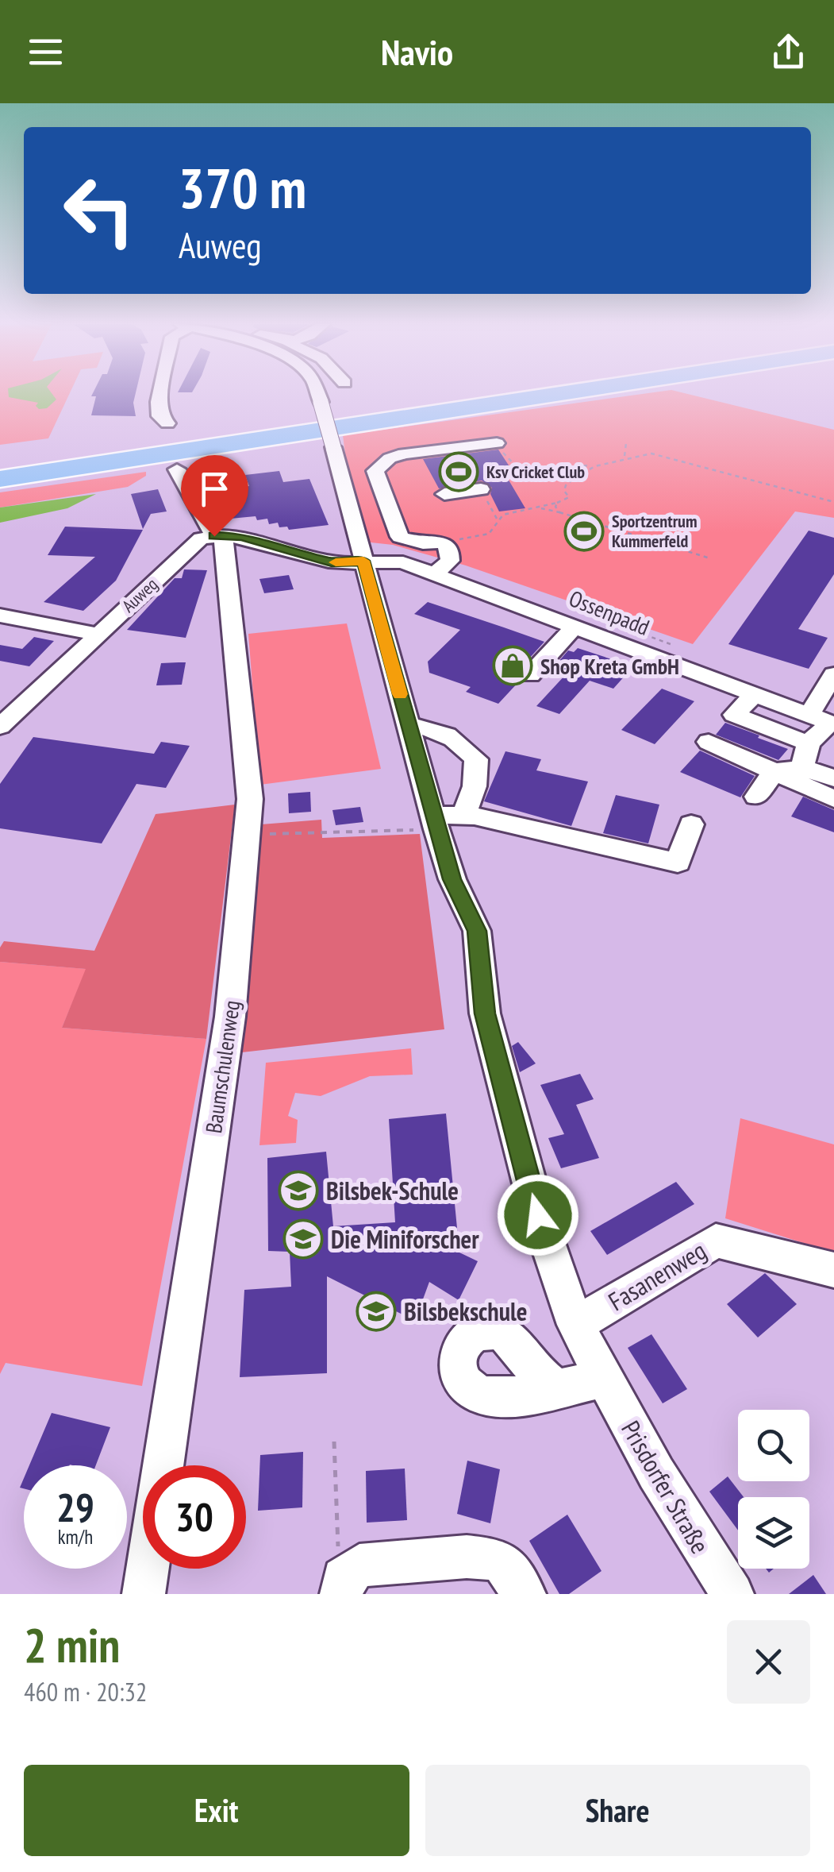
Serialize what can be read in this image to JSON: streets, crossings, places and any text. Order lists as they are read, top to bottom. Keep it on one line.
{"streets":{"street":["Auweg","Ossenpadd","Baumschulenweg","Fasanenweg","Prisdorfer Straße"]},"crossings":[["Auweg","Baumschulenweg"],["Ossenpadd","Prisdorfer Straße"],["Fasanenweg","Prisdorfer Straße"]],"places":{"sports":["Ksv Cricket Club","Sportzentrum Kummerfeld"],"shop":["Shop Kreta GmbH"],"school or university":["Bilsbek-Schule","Die Miniforscher","Bilsbekschule"]},"page":{"header":"Navio","turn":["370 m","Auweg"],"speed":"29 km/h","limit":"30","heading":["2 min","460 m · 20:32"],"buttons":["Exit","Share"]}}
